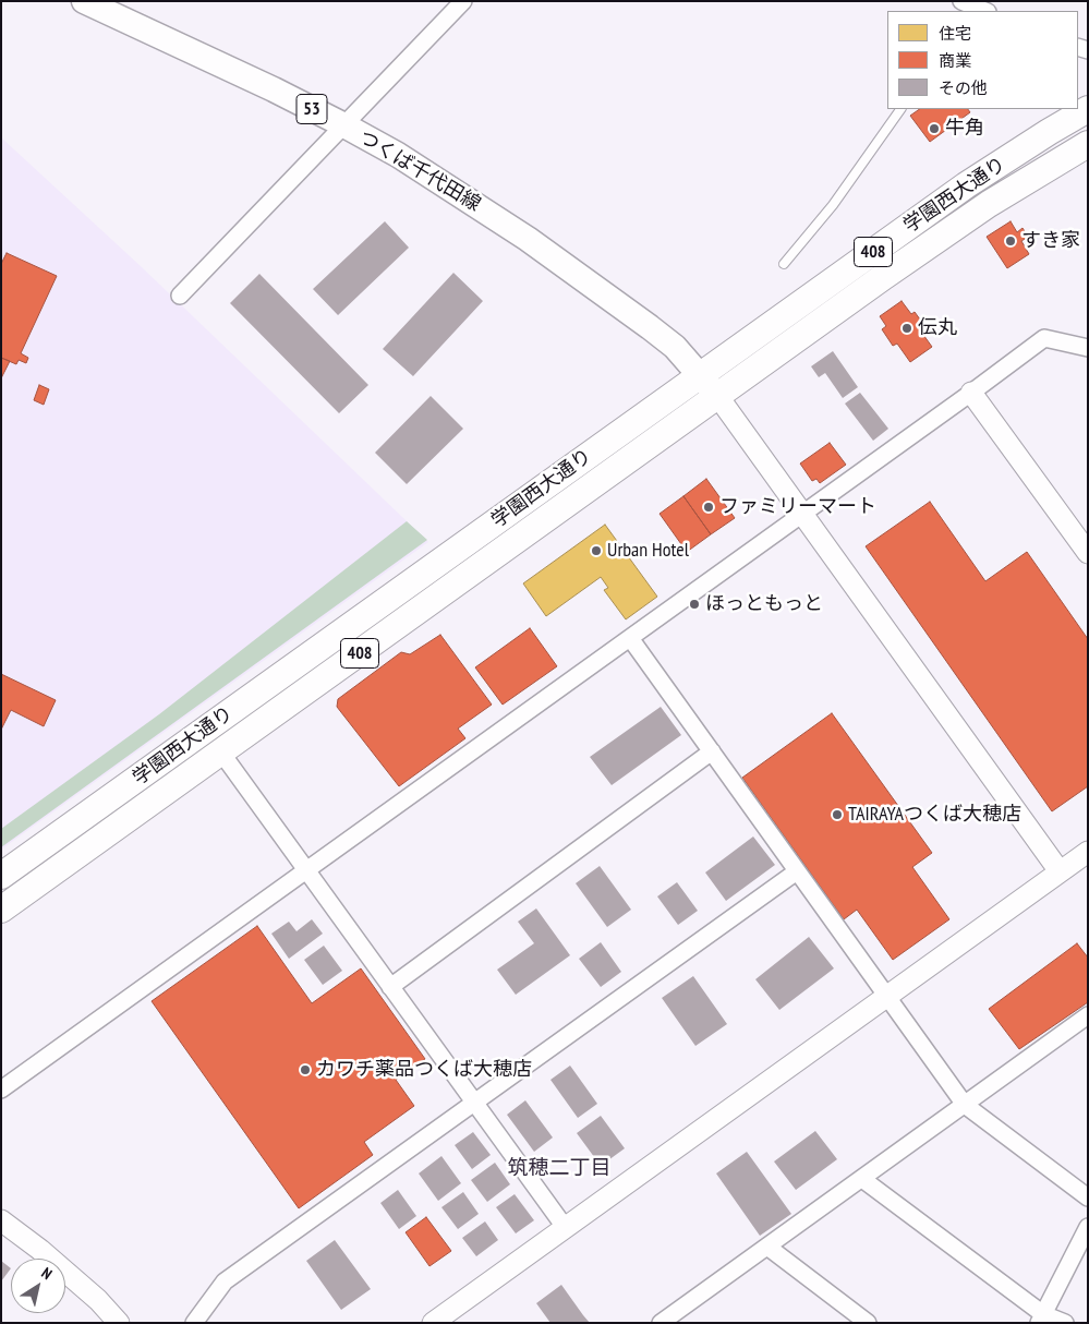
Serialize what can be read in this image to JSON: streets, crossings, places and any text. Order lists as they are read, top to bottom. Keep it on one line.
{"streets":{"highway":["学園西大通り","408"],"main road":["53","つくば千代田線"]},"crossings":[["つくば千代田線","学園西大通り"]],"districts":["筑穂二丁目"],"places":["牛角","すき家","伝丸","ファミリーマート","Urban Hotel","ほっともっと","TAIRAYAつくば大穂店","カワチ薬品つくば大穂店"],"legend":["住宅","商業","その他"],"north":"top right"}
